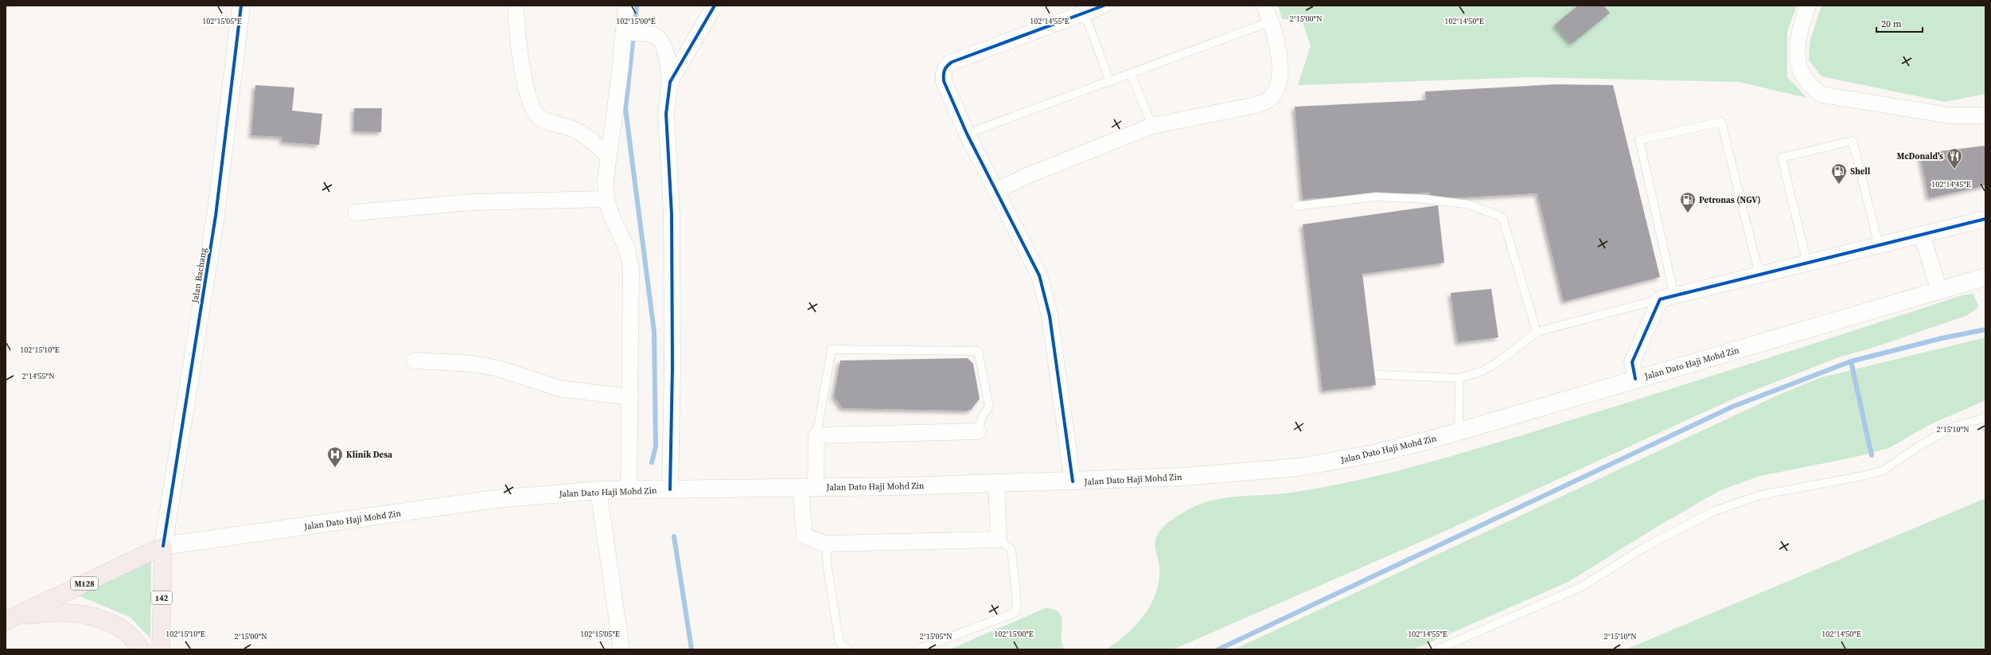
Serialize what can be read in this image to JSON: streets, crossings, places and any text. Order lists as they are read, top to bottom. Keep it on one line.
{"streets":{"main road":["Jalan Bachang","Jalan Dato Haji Mohd Zin","M128","142"]},"crossings":[["Jalan Bachang","Jalan Dato Haji Mohd Zin"],["Jalan Bachang","M128"],["Jalan Dato Haji Mohd Zin","M128"]],"places":{"restaurant":["McDonald's"],"fuel station":["Shell","Petronas (NGV)"],"hospital":["Klinik Desa"]},"scale_bar":"20 m","coordinates":["2°15'00\"N","102°15'05\"E","102°15'00\"E","102°14'55\"E","102°14'50\"E","102°14'45\"E","102°15'10\"E","2°14'55\"N","2°15'10\"N","2°15'05\"N"]}
